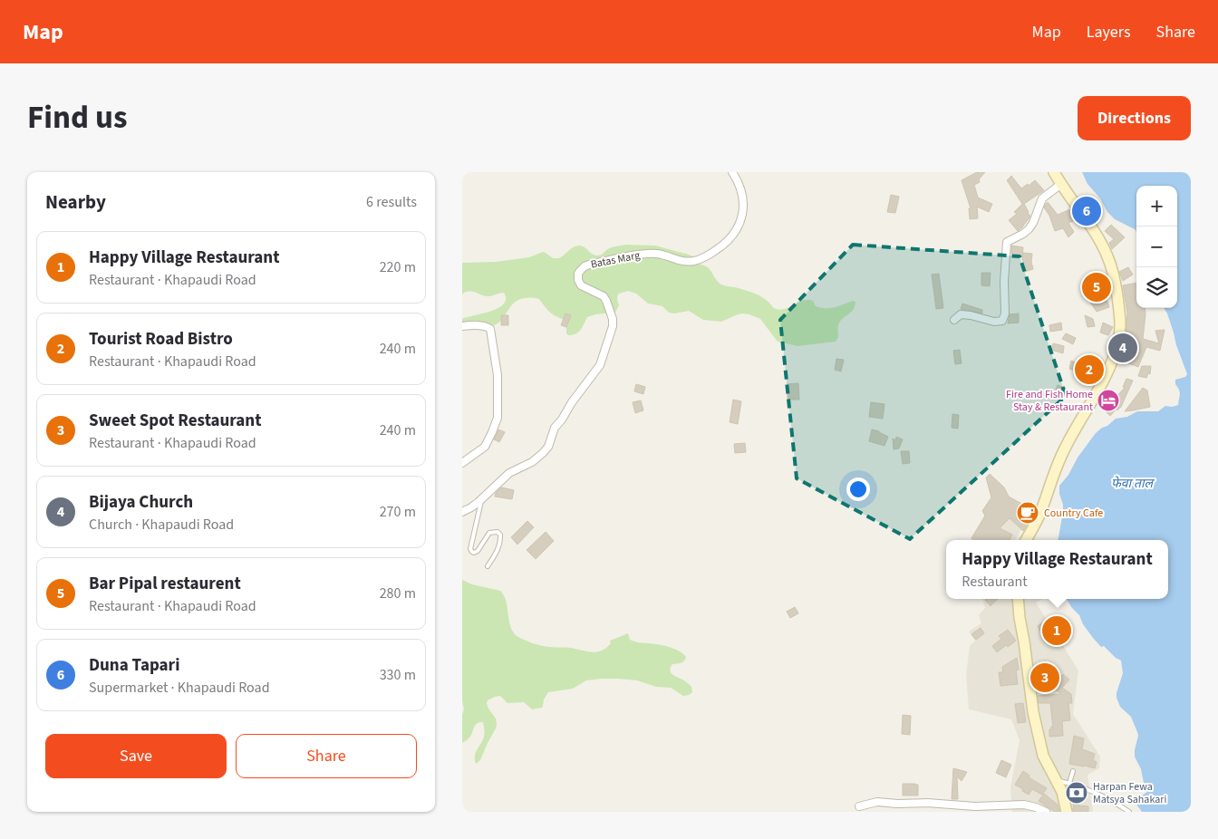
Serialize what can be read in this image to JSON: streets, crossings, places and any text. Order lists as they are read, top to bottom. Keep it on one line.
{"streets":{"street":["Batas Marg"]},"water":["फेवा ताल"],"places":{"hotel":["Fire and Fish Home Stay & Restaurant"],"cafe":["Country Cafe"],"bank":["Harpan Fewa Matsya Sahakari"]},"page":{"header":"Map","nav":["Map","Layers","Share"],"title":"Find us","buttons":["Directions",["Save","Share"]],"heading":["Nearby","6 results"],"map_buttons":["+","−"],"pins":["6","5","4","2","1","3"],"list":[{"mark":"1","name":"Happy Village Restaurant","note":"Restaurant · Khapaudi Road","value":"220 m"},{"mark":"2","name":"Tourist Road Bistro","note":"Restaurant · Khapaudi Road","value":"240 m"},{"mark":"3","name":"Sweet Spot Restaurant","note":"Restaurant · Khapaudi Road","value":"240 m"},{"mark":"4","name":"Bijaya Church","note":"Church · Khapaudi Road","value":"270 m"},{"mark":"5","name":"Bar Pipal restaurent","note":"Restaurant · Khapaudi Road","value":"280 m"},{"mark":"6","name":"Duna Tapari","note":"Supermarket · Khapaudi Road","value":"330 m"}],"popup":["Happy Village Restaurant","Restaurant"]}}
